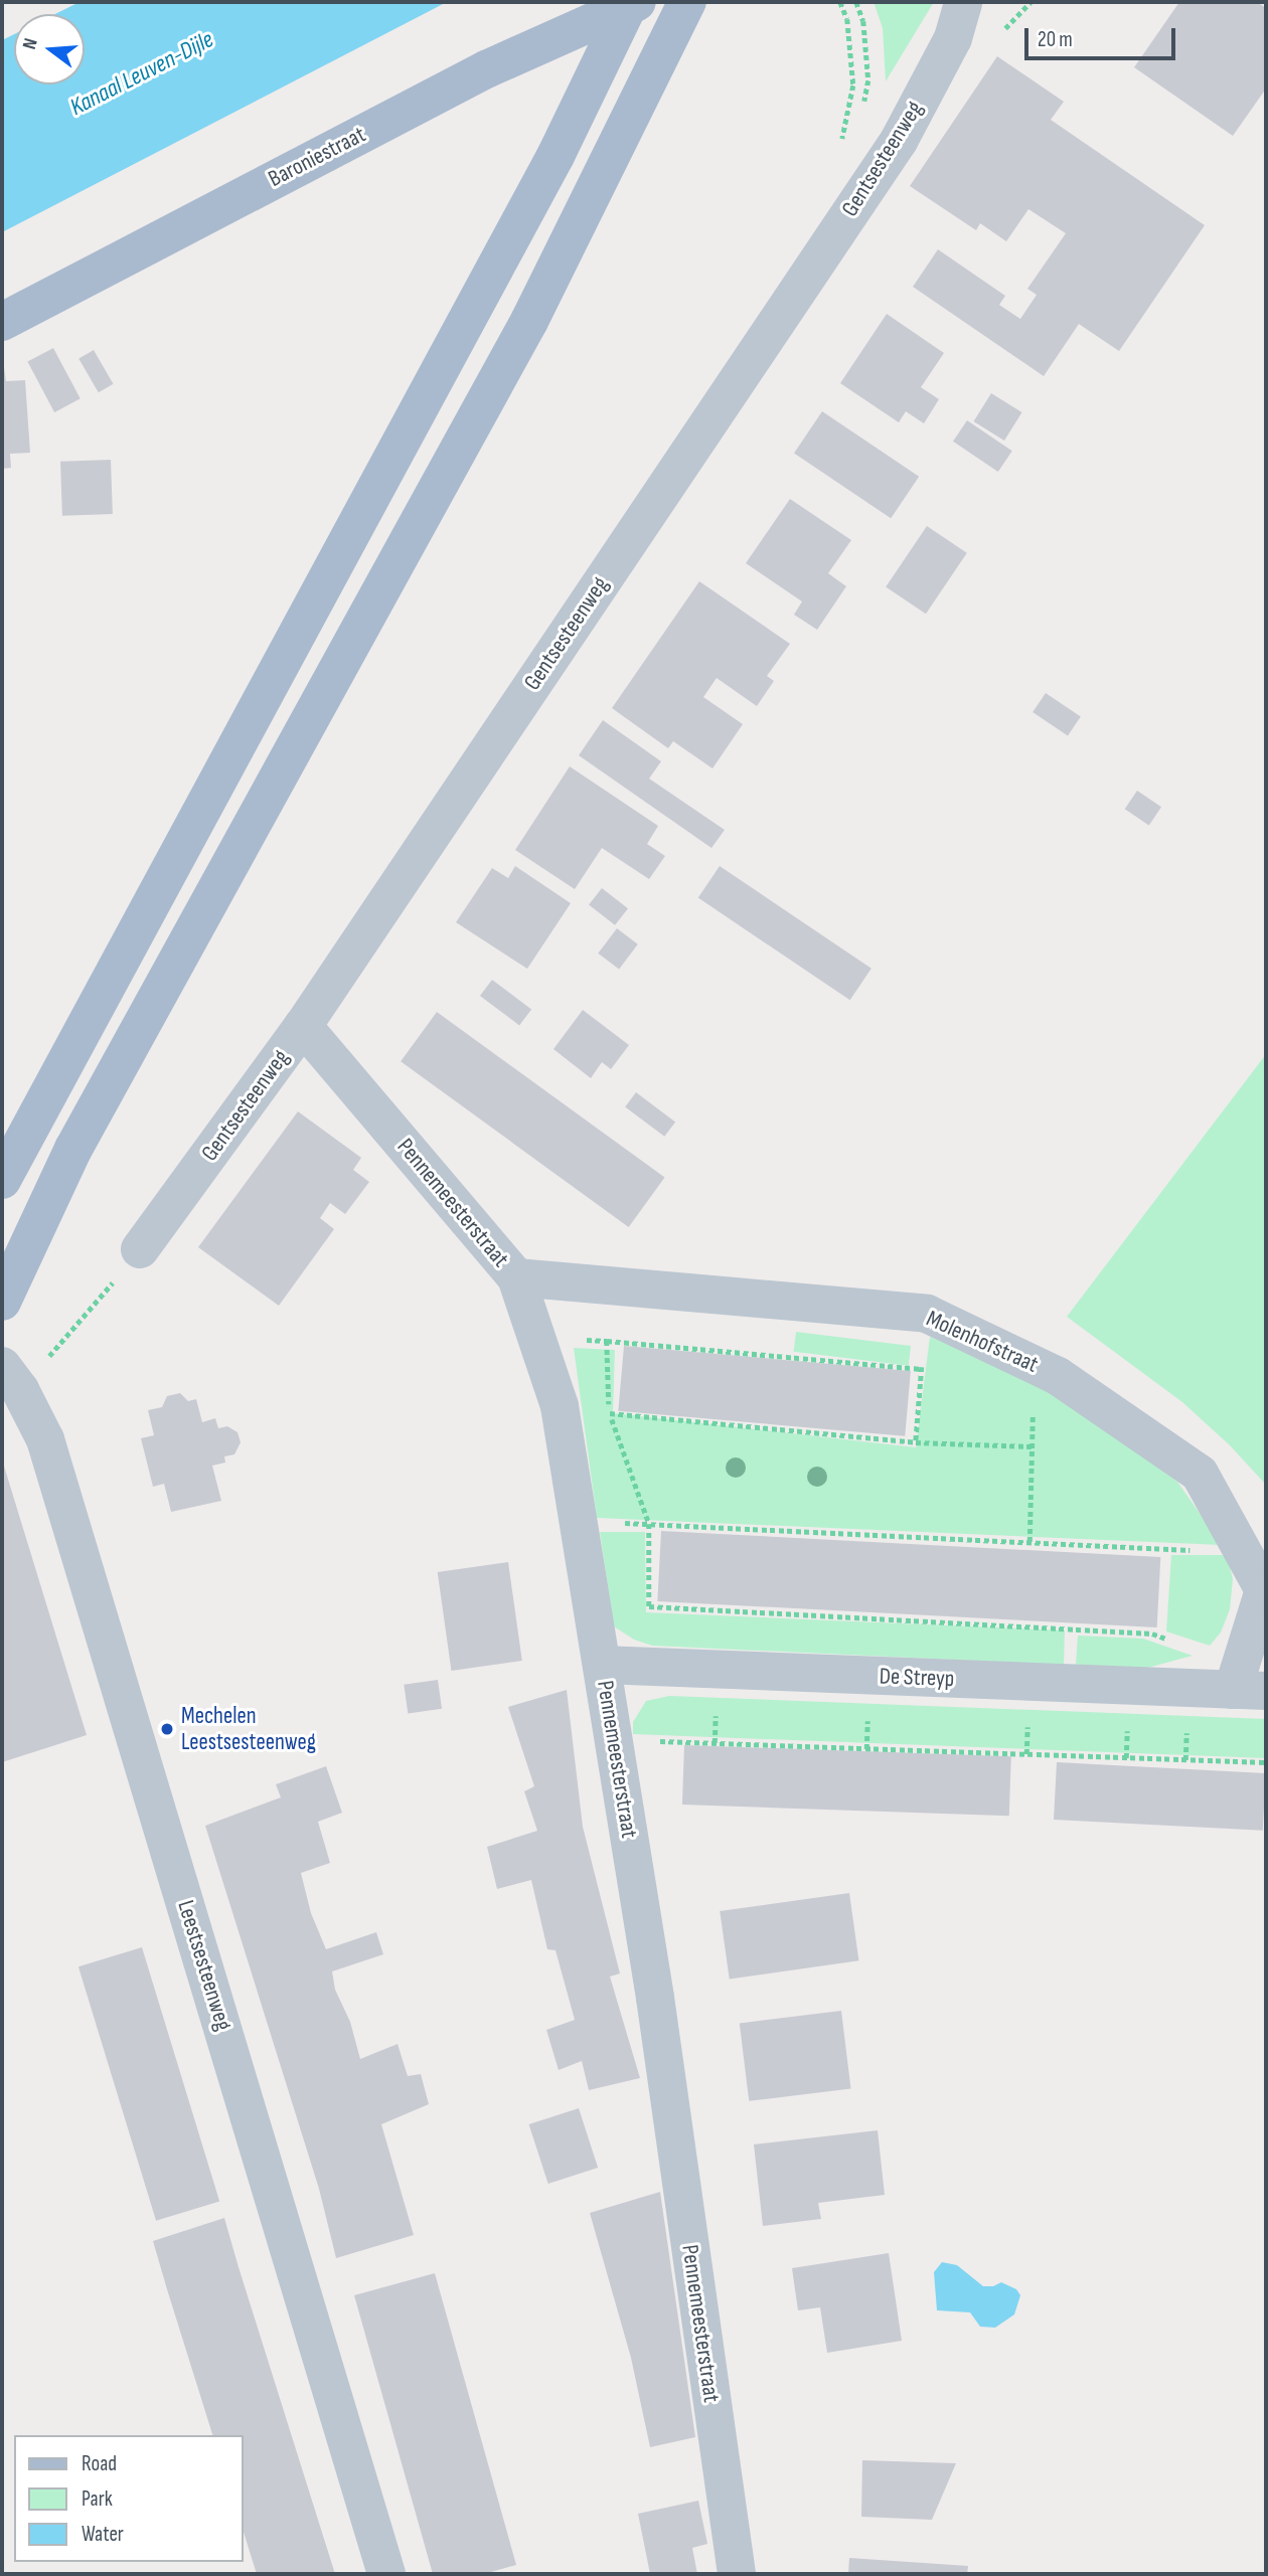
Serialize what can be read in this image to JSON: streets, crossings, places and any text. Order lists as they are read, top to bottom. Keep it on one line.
{"streets":{"main road":["Baroniestraat"],"street":["Gentsesteenweg","Pennemeesterstraat","Molenhofstraat","De Streyp","Leestsesteenweg"]},"crossings":[["Gentsesteenweg","Pennemeesterstraat"],["Pennemeesterstraat","Molenhofstraat"],["Pennemeesterstraat","De Streyp"],["Molenhofstraat","De Streyp"]],"water":["Kanaal Leuven-Dijle"],"places":["Mechelen Leestsesteenweg"],"legend":["Road","Park","Water"],"scale_bar":"20 m","north":"left"}
